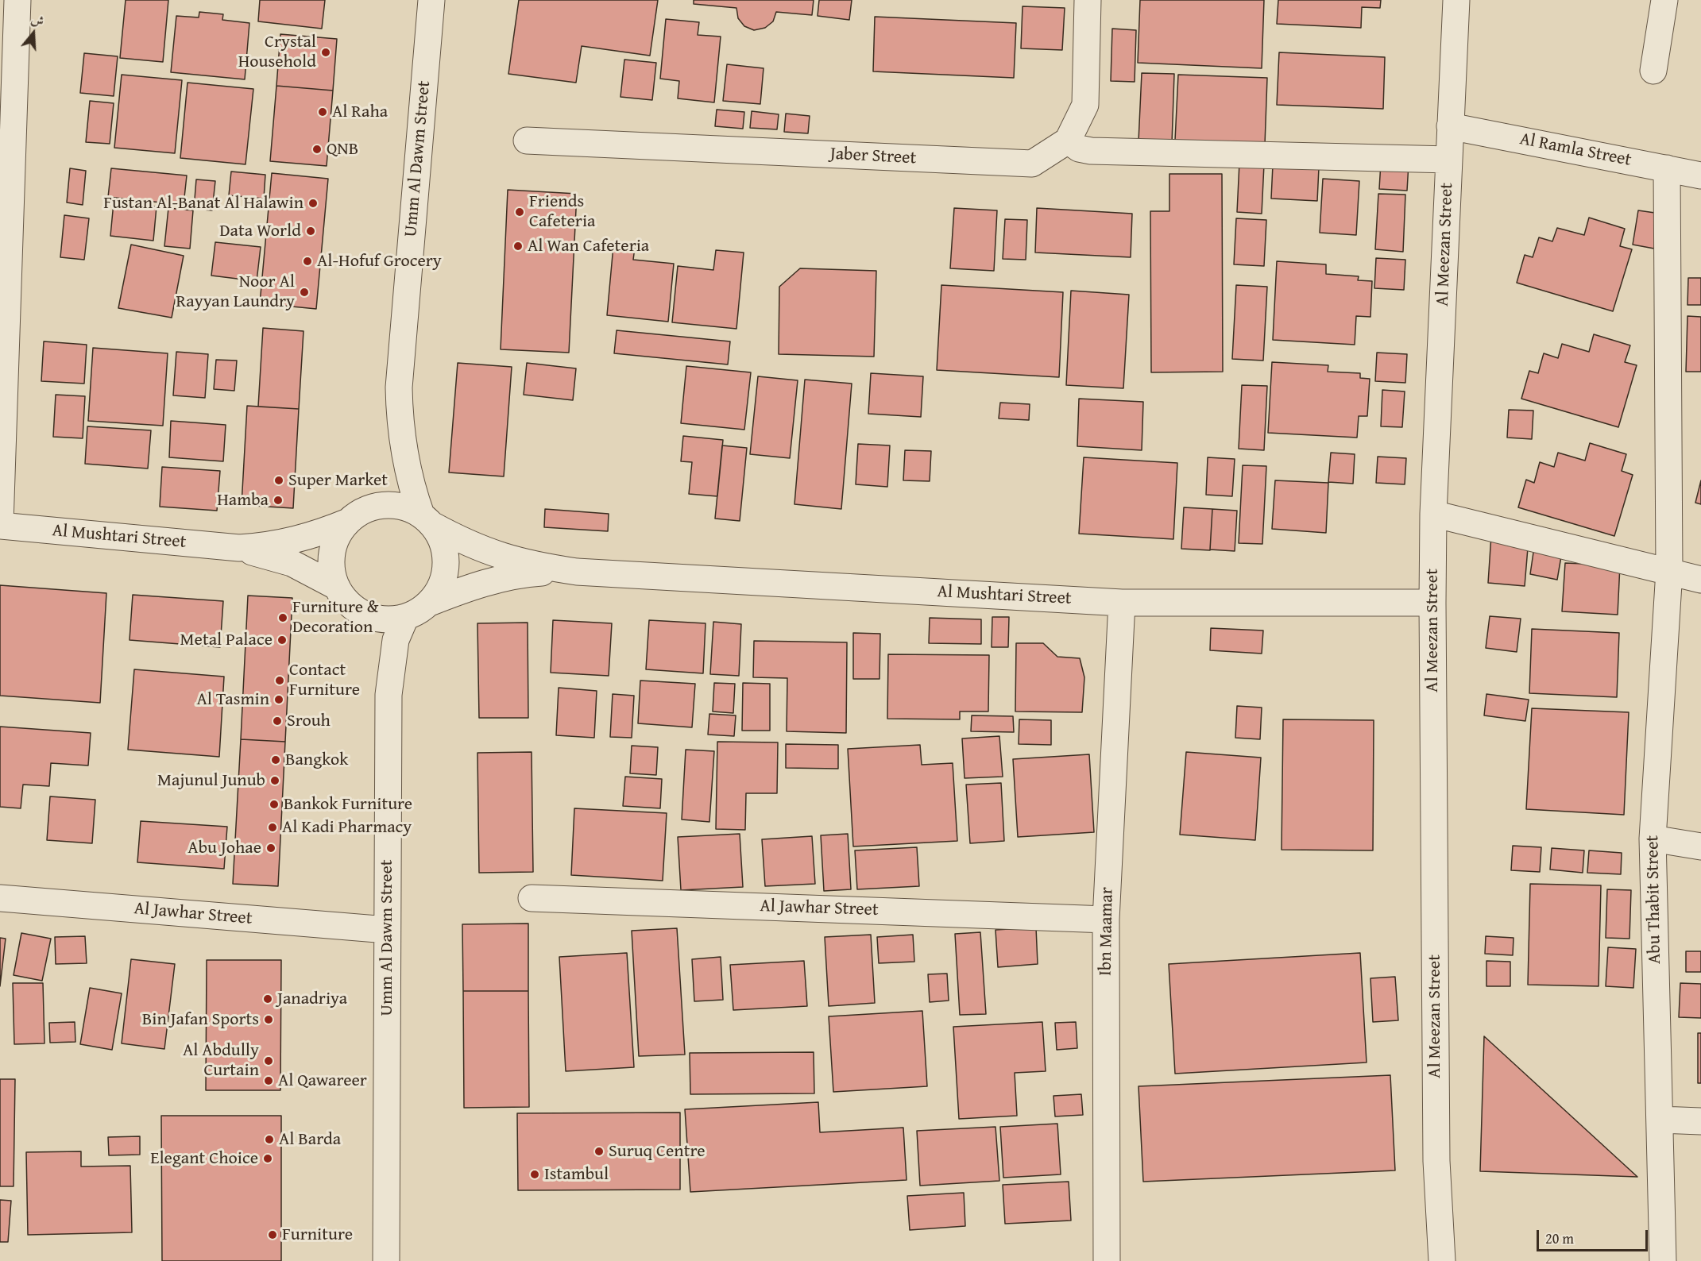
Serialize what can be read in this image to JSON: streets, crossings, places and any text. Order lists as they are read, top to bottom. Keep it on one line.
{"streets":{"street":["Al Ramla Street","Jaber Street","Umm Al Dawm Street","Al Meezan Street","Al Mushtari Street","Abu Thabit Street","Al Jawhar Street","Ibn Maamar"]},"crossings":[["Al Ramla Street","Al Meezan Street"],["Al Ramla Street","Abu Thabit Street"],["Umm Al Dawm Street","Al Mushtari Street"],["Umm Al Dawm Street","Al Jawhar Street"],["Al Meezan Street","Al Mushtari Street"],["Al Mushtari Street","Ibn Maamar"],["Al Jawhar Street","Ibn Maamar"]],"places":["Crystal Household","Al Raha","QNB","Fustan Al-Banat Al Halawin","Friends Cafeteria","Data World","Al Wan Cafeteria","Al-Hofuf Grocery","Noor Al Rayyan Laundry","Super Market","Hamba","Furniture & Decoration","Metal Palace","Contact Furniture","Al Tasmin","Srouh","Bangkok","Majunul Junub","Bankok Furniture","Al Kadi Pharmacy","Abu Johae","Janadriya","Bin Jafan Sports","Al Abdully Curtain","Al Qawareer","Al Barda","Suruq Centre","Elegant Choice","Istambul","Furniture"],"scale_bar":"20 m","north":"top"}
